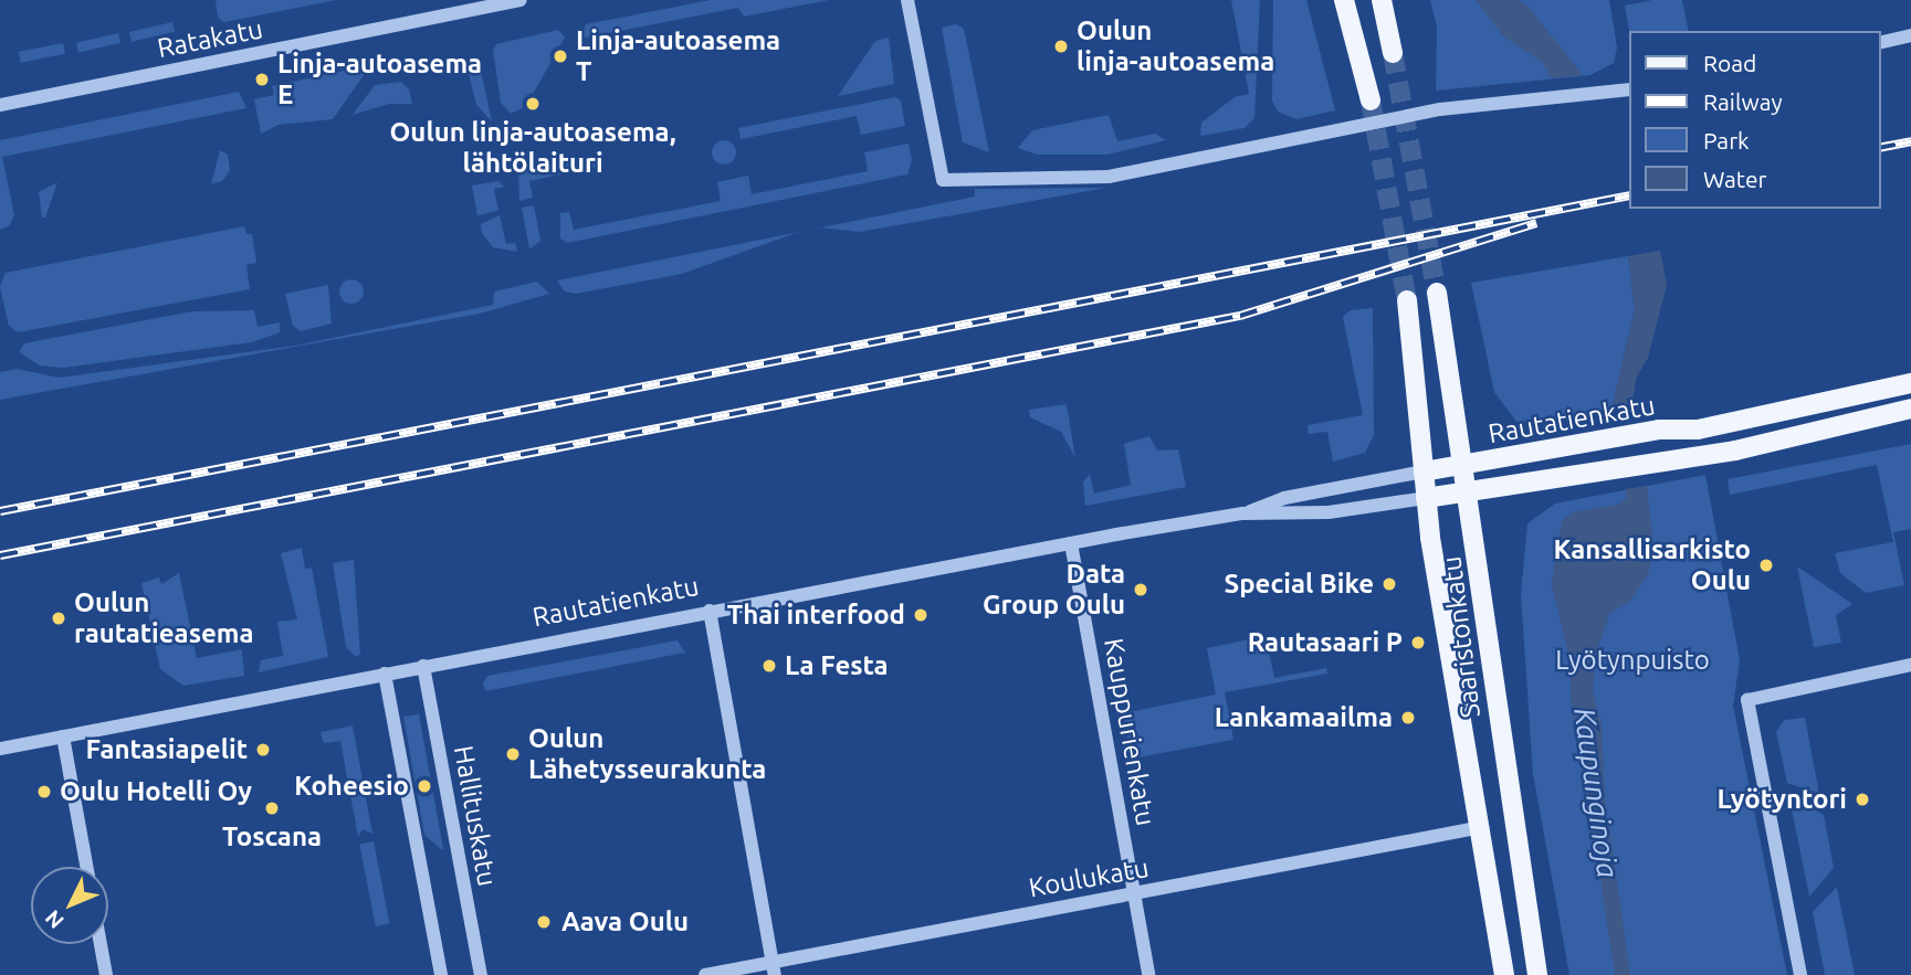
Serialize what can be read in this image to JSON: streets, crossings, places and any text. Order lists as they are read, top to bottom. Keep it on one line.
{"streets":{"main road":["Rautatienkatu","Saaristonkatu"],"street":["Ratakatu","Kauppurienkatu","Hallituskatu","Koulukatu"]},"crossings":[["Rautatienkatu","Saaristonkatu"],["Rautatienkatu","Kauppurienkatu"],["Rautatienkatu","Hallituskatu"],["Saaristonkatu","Koulukatu"],["Kauppurienkatu","Koulukatu"]],"water":["Kaupunginoja"],"parks":["Lyötynpuisto"],"places":["Oulun linja-autoasema","Linja-autoasema T","Linja-autoasema E","Oulun linja-autoasema, lähtölaituri","Kansallisarkisto Oulu","Special Bike","Data Group Oulu","Thai interfood","Oulun rautatieasema","Rautasaari P","La Festa","Lankamaailma","Fantasiapelit","Oulun Lähetysseurakunta","Koheesio","Oulu Hotelli Oy","Lyötyntori","Toscana","Aava Oulu"],"legend":["Road","Railway","Park","Water"],"north":"bottom left"}
